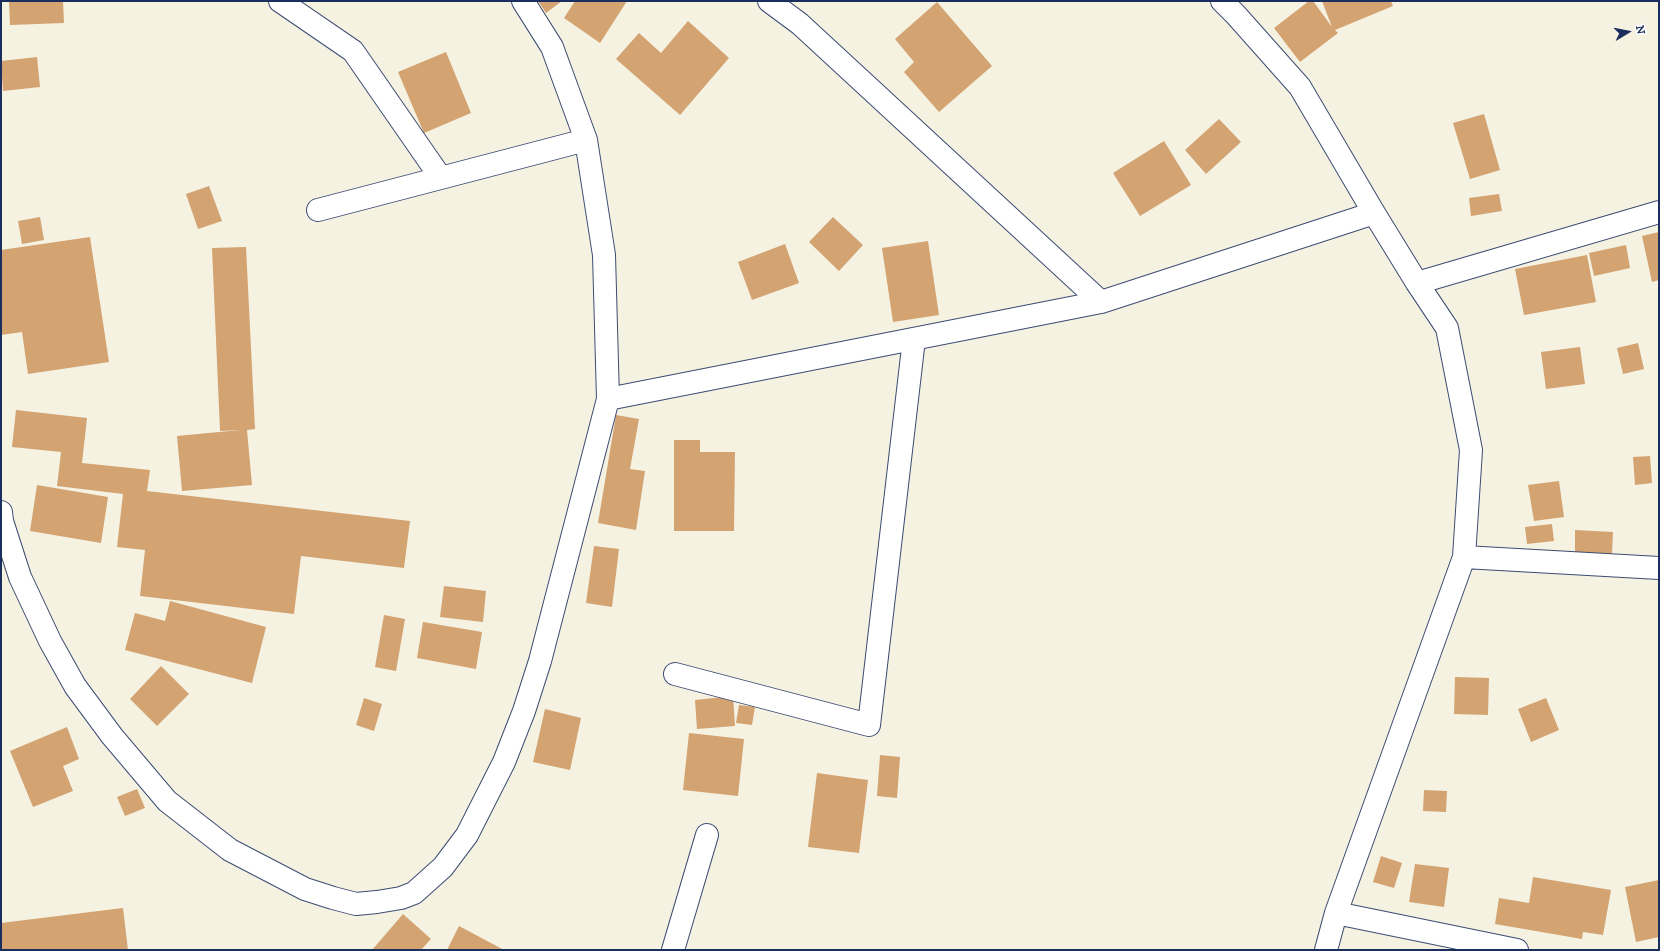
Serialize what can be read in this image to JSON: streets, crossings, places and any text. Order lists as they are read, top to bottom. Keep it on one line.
{"north":"right"}
